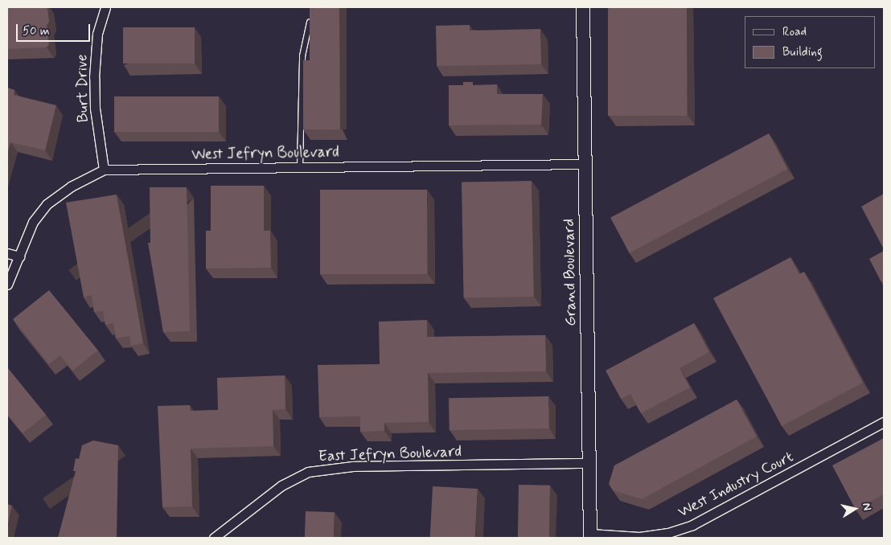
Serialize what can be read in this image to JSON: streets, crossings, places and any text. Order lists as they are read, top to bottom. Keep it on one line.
{"streets":{"street":["Burt Drive","West Jefryn Boulevard","Grand Boulevard","East Jefryn Boulevard","West Industry Court"]},"crossings":[["Burt Drive","West Jefryn Boulevard"],["West Jefryn Boulevard","Grand Boulevard"],["Grand Boulevard","East Jefryn Boulevard"],["Grand Boulevard","West Industry Court"]],"legend":["Road","Building"],"scale_bar":"50 m","north":"right"}
